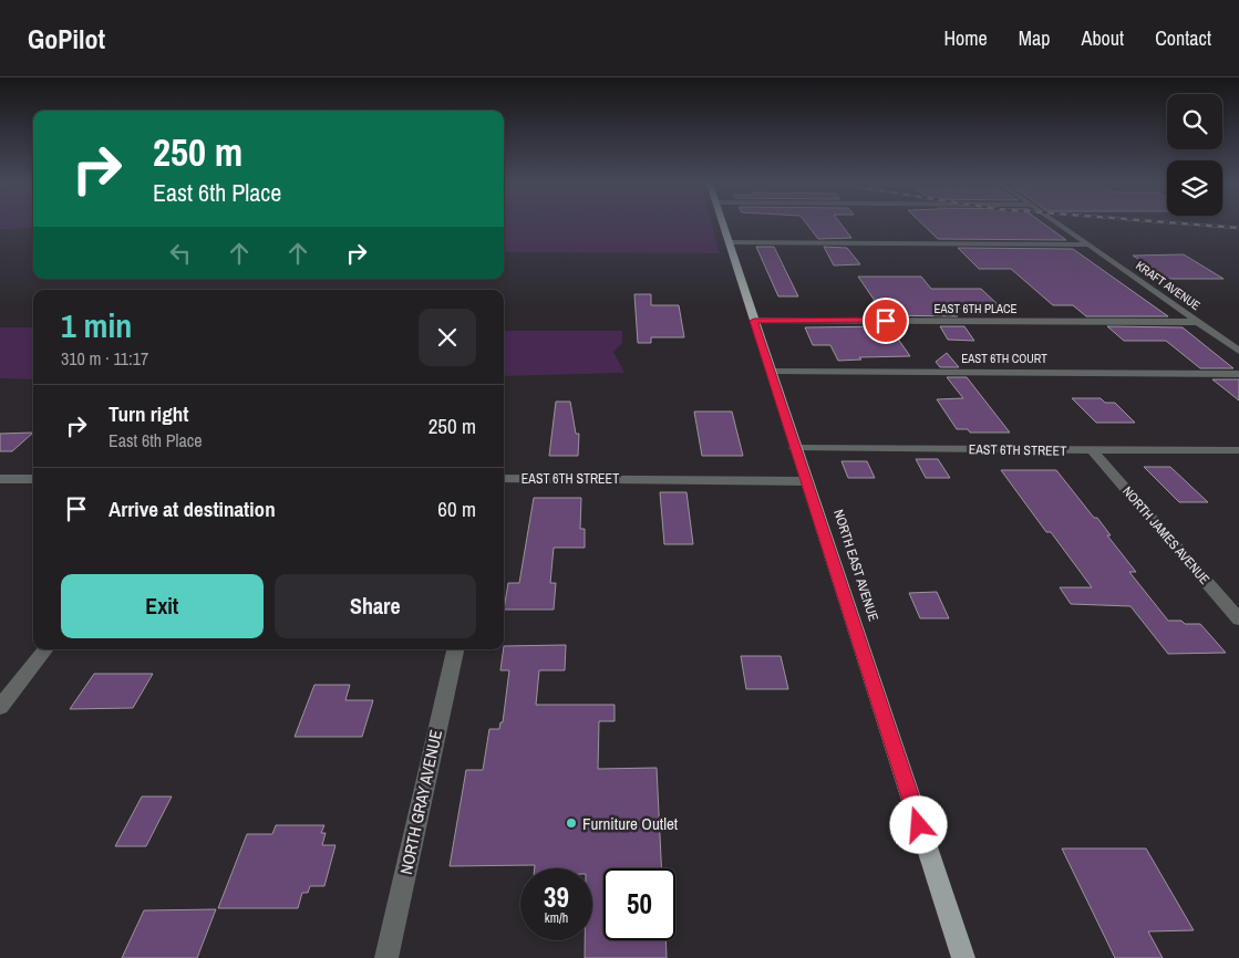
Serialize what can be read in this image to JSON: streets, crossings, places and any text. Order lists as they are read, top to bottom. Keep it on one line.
{"streets":{"main road":["NORTH EAST AVENUE"],"street":["KRAFT AVENUE","EAST 6TH PLACE","EAST 6TH COURT","EAST 6TH STREET","NORTH JAMES AVENUE","NORTH GRAY AVENUE"]},"crossings":[["KRAFT AVENUE","EAST 6TH PLACE"],["EAST 6TH PLACE","NORTH EAST AVENUE"],["EAST 6TH COURT","NORTH EAST AVENUE"],["EAST 6TH STREET","NORTH JAMES AVENUE"],["EAST 6TH STREET","NORTH EAST AVENUE"]],"places":["Furniture Outlet"],"page":{"header":"GoPilot","nav":["Home","Map","About","Contact"],"turn":["250 m","East 6th Place"],"heading":["1 min","310 m · 11:17"],"list":[{"name":"Turn right","note":"East 6th Place","value":"250 m"},{"name":"Arrive at destination","value":"60 m"}],"buttons":["Exit","Share"],"speed":"39 km/h","limit":"50"}}
